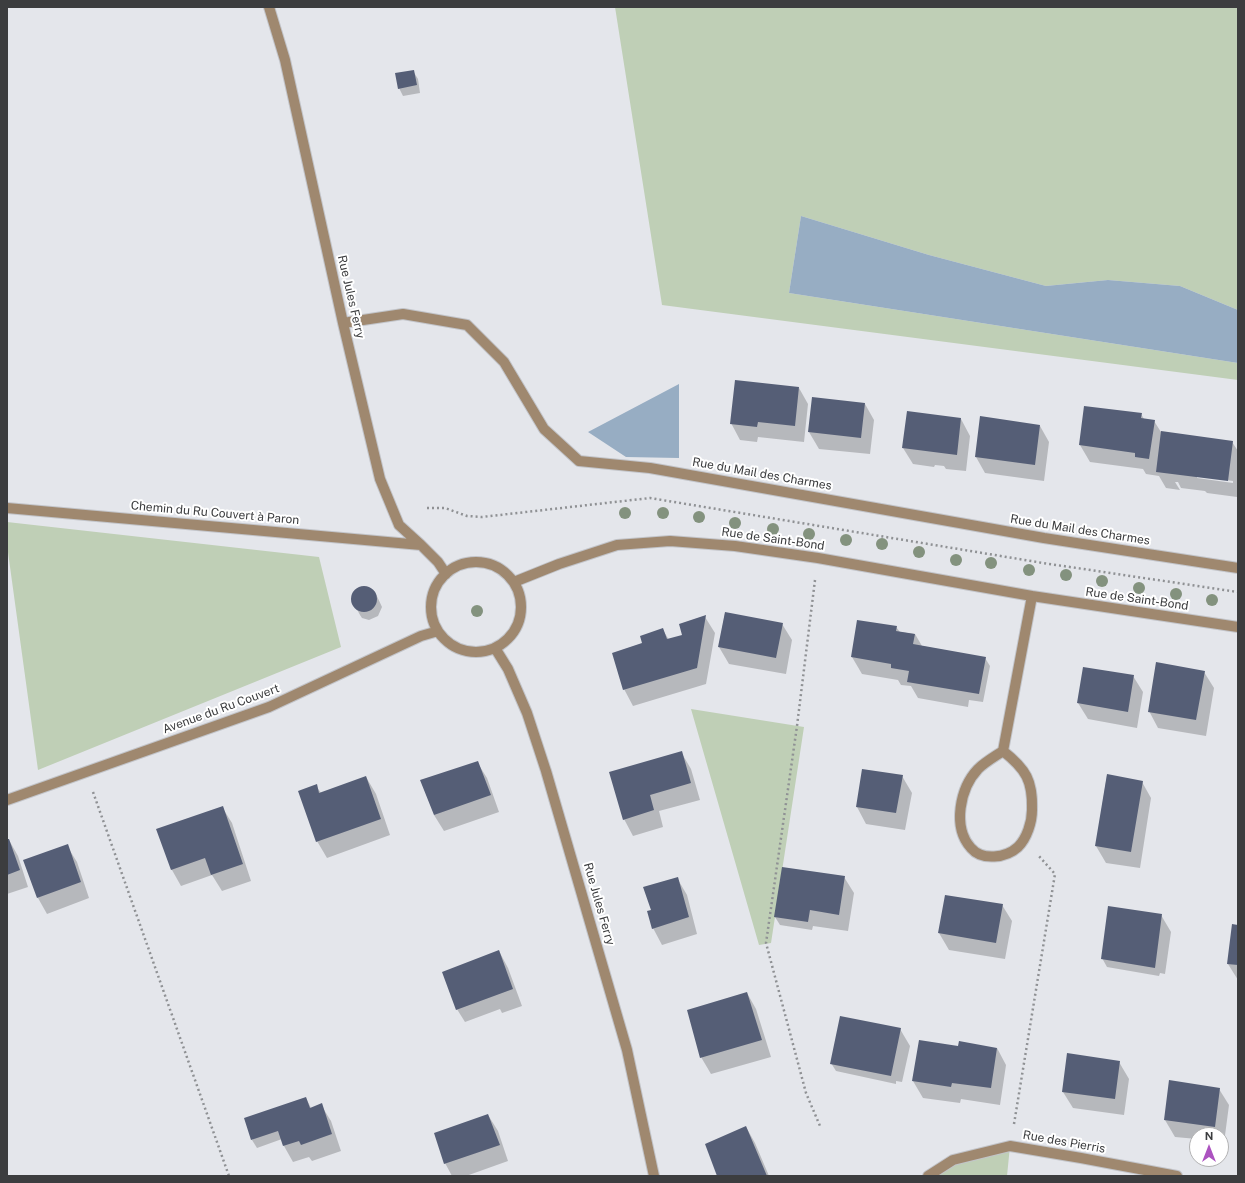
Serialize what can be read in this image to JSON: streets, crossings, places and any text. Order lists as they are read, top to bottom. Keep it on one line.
{"streets":{"street":["Rue Jules Ferry","Rue du Mail des Charmes","Chemin du Ru Couvert à Paron","Rue de Saint-Bond","Avenue du Ru Couvert","Rue des Pierris"]},"crossings":[["Rue Jules Ferry","Rue du Mail des Charmes"],["Rue Jules Ferry","Chemin du Ru Couvert à Paron"],["Rue Jules Ferry","Rue de Saint-Bond"],["Rue Jules Ferry","Avenue du Ru Couvert"],["Rue de Saint-Bond","Avenue du Ru Couvert"]],"north":"top"}
